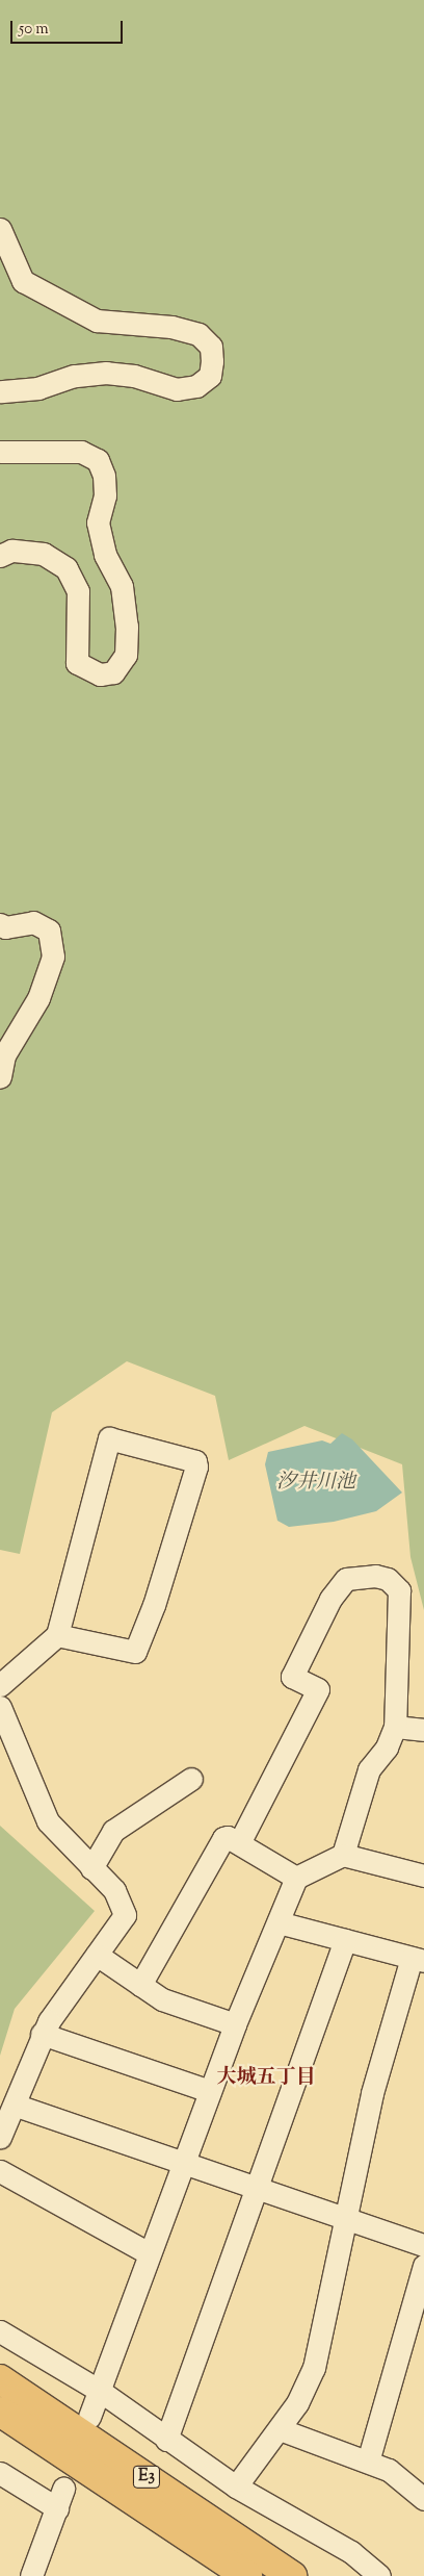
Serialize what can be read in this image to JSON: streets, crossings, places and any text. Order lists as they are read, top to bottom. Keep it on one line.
{"streets":{"highway":["E3"]},"districts":["大城五丁目"],"water":["汐井川池"],"scale_bar":"50 m"}
